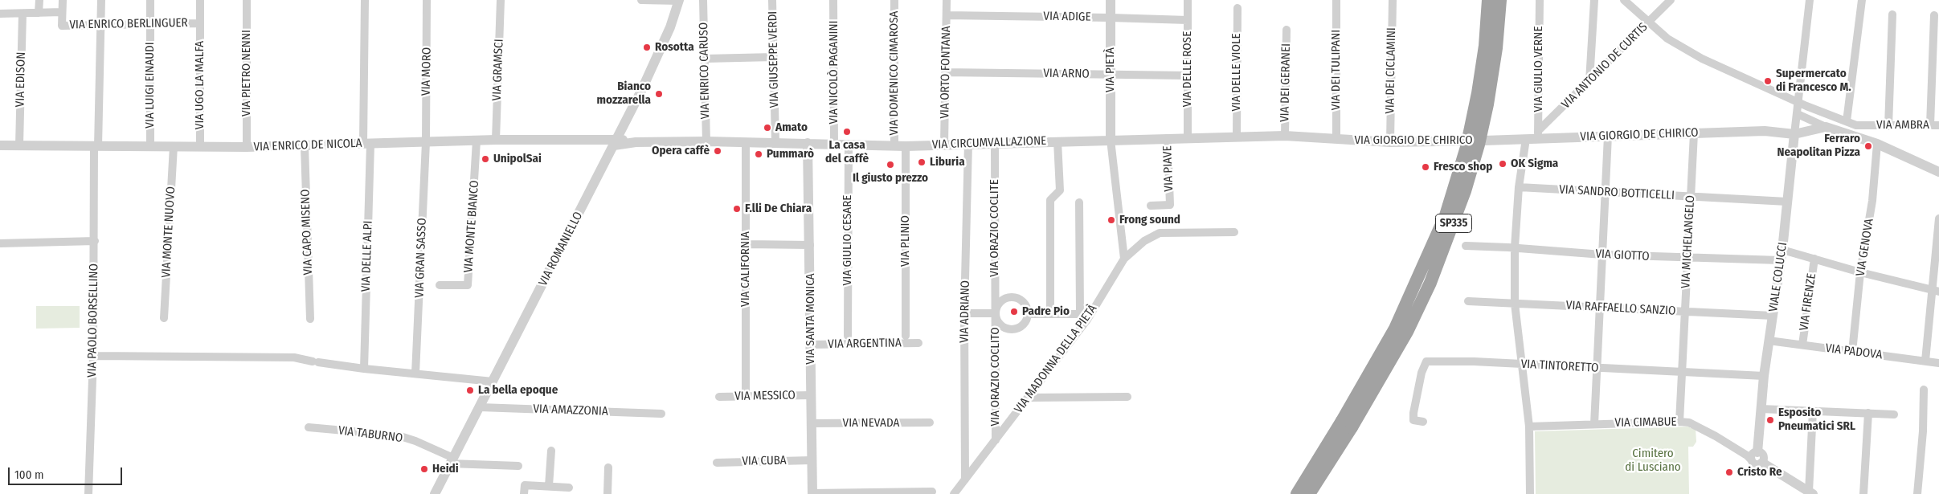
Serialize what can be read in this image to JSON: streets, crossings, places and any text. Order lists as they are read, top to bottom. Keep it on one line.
{"streets":{"highway":["SP335"],"street":["VIA ADIGE","VIA ENRICO BERLINGUER","VIA GIUSEPPE VERDI","VIA ANTONIO DE CURTIS","VIA DELLE ROSE","VIA GIULIO VERNE","VIA GRAMSCI","VIA PIETÀ","VIA DEI TULIPANI","VIA ENRICO CARUSO","VIA DEI CICLAMINI","VIA MORO","VIA NICOLÒ PAGANINI","VIA ORTO FONTANA","VIA DELLE VIOLE","VIA PIETRO NENNI","VIA DOMENICO CIMAROSA","VIA ARNO","VIA EDISON","VIA DEI GERANEI","VIA LUIGI EINAUDI","VIA UGO LA MALFA","VIA AMBRA","VIA GIORGIO DE CHIRICO","VIA CIRCUMVALLAZIONE","VIA ENRICO DE NICOLA","VIA PIAVE","VIA SANDRO BOTTICELLI","VIA MONTE BIANCO","VIA ORAZIO COCLITE","VIA MONTE NUOVO","VIA CAPO MISENO","VIA GIULIO CESARE","VIA PLINIO","VIA MICHELANGELO","VIA GENOVA","VIA ROMANIELLO","VIA GIOTTO","VIA DELLE ALPI","VIA GRAN SASSO","VIA CALIFORNIA","VIALE COLUCCI","VIA FIRENZE","VIA RAFFAELLO SANZIO","VIA ADRIANO","VIA SANTA MONICA","VIA PAOLO BORSELLINO","VIA ARGENTINA","VIA PADOVA","VIA MADONNA DELLA PIETÀ","VIA TINTORETTO","VIA ORAZIO COCLITO","VIA MESSICO","VIA AMAZZONIA","VIA CIMABUE","VIA NEVADA","VIA TABURNO","VIA CUBA"]},"crossings":[["VIA ADIGE","VIA DELLE ROSE"],["VIA ADIGE","VIA PIETÀ"],["VIA ADIGE","VIA ORTO FONTANA"],["VIA ENRICO BERLINGUER","VIA EDISON"],["VIA ENRICO BERLINGUER","VIA LUIGI EINAUDI"],["VIA ENRICO BERLINGUER","VIA UGO LA MALFA"],["VIA ENRICO BERLINGUER","VIA PAOLO BORSELLINO"],["VIA GIUSEPPE VERDI","VIA CIRCUMVALLAZIONE"],["VIA ANTONIO DE CURTIS","VIA GIULIO VERNE"],["VIA ANTONIO DE CURTIS","VIA AMBRA"],["VIA ANTONIO DE CURTIS","VIA GIORGIO DE CHIRICO"],["VIA DELLE ROSE","VIA ARNO"],["VIA DELLE ROSE","VIA CIRCUMVALLAZIONE"],["VIA GIULIO VERNE","VIA GIORGIO DE CHIRICO"],["VIA GRAMSCI","VIA ENRICO DE NICOLA"],["VIA PIETÀ","VIA ARNO"],["VIA PIETÀ","VIA CIRCUMVALLAZIONE"],["VIA DEI TULIPANI","VIA GIORGIO DE CHIRICO"],["VIA DEI TULIPANI","VIA CIRCUMVALLAZIONE"],["VIA ENRICO CARUSO","VIA CIRCUMVALLAZIONE"],["VIA DEI CICLAMINI","VIA GIORGIO DE CHIRICO"],["VIA MORO","VIA ENRICO DE NICOLA"],["VIA MORO","VIA GRAN SASSO"],["VIA NICOLÒ PAGANINI","VIA CIRCUMVALLAZIONE"],["VIA ORTO FONTANA","VIA ARNO"],["VIA ORTO FONTANA","VIA CIRCUMVALLAZIONE"],["VIA DELLE VIOLE","VIA CIRCUMVALLAZIONE"],["VIA PIETRO NENNI","VIA ENRICO DE NICOLA"],["VIA DOMENICO CIMAROSA","VIA CIRCUMVALLAZIONE"],["VIA EDISON","VIA ENRICO DE NICOLA"],["VIA DEI GERANEI","VIA CIRCUMVALLAZIONE"],["VIA LUIGI EINAUDI","VIA ENRICO DE NICOLA"],["VIA UGO LA MALFA","VIA ENRICO DE NICOLA"],["VIA AMBRA","VIALE COLUCCI"],["VIA GIORGIO DE CHIRICO","VIA CIRCUMVALLAZIONE"],["VIA GIORGIO DE CHIRICO","VIA MICHELANGELO"],["VIA GIORGIO DE CHIRICO","VIALE COLUCCI"],["VIA CIRCUMVALLAZIONE","VIA ENRICO DE NICOLA"],["VIA CIRCUMVALLAZIONE","VIA PIAVE"],["VIA CIRCUMVALLAZIONE","VIA ORAZIO COCLITE"],["VIA CIRCUMVALLAZIONE","VIA GIULIO CESARE"],["VIA CIRCUMVALLAZIONE","VIA PLINIO"],["VIA CIRCUMVALLAZIONE","VIA ROMANIELLO"],["VIA CIRCUMVALLAZIONE","VIA CALIFORNIA"],["VIA CIRCUMVALLAZIONE","VIA ADRIANO"],["VIA CIRCUMVALLAZIONE","VIA SANTA MONICA"],["VIA ENRICO DE NICOLA","VIA MONTE BIANCO"],["VIA ENRICO DE NICOLA","VIA MONTE NUOVO"],["VIA ENRICO DE NICOLA","VIA CAPO MISENO"],["VIA ENRICO DE NICOLA","VIA ROMANIELLO"],["VIA ENRICO DE NICOLA","VIA DELLE ALPI"],["VIA ENRICO DE NICOLA","VIA GRAN SASSO"],["VIA ENRICO DE NICOLA","VIA PAOLO BORSELLINO"],["VIA SANDRO BOTTICELLI","VIA MICHELANGELO"],["VIA SANDRO BOTTICELLI","VIALE COLUCCI"],["VIA ORAZIO COCLITE","VIA ORAZIO COCLITO"],["VIA MICHELANGELO","VIA GIOTTO"],["VIA MICHELANGELO","VIA RAFFAELLO SANZIO"],["VIA MICHELANGELO","VIA TINTORETTO"],["VIA MICHELANGELO","VIA CIMABUE"],["VIA GENOVA","VIA GIOTTO"],["VIA GENOVA","VIA PADOVA"],["VIA ROMANIELLO","VIA AMAZZONIA"],["VIA ROMANIELLO","VIA TABURNO"],["VIA GIOTTO","VIALE COLUCCI"],["VIA GIOTTO","VIA FIRENZE"],["VIA CALIFORNIA","VIA MESSICO"],["VIALE COLUCCI","VIA RAFFAELLO SANZIO"],["VIALE COLUCCI","VIA PADOVA"],["VIALE COLUCCI","VIA TINTORETTO"],["VIALE COLUCCI","VIA CIMABUE"],["VIA FIRENZE","VIA PADOVA"],["VIA ADRIANO","VIA MADONNA DELLA PIETÀ"],["VIA SANTA MONICA","VIA ARGENTINA"],["VIA SANTA MONICA","VIA MESSICO"],["VIA SANTA MONICA","VIA NEVADA"],["VIA SANTA MONICA","VIA CUBA"],["VIA MADONNA DELLA PIETÀ","VIA ORAZIO COCLITO"]],"parks":["Cimitero di Lusciano"],"places":["Rosotta","Supermercato di Francesco M.","Bianco mozzarella","Amato","La casa del caffè","Ferraro Neapolitan Pizza","Opera caffè","Pummarò","UnipolSai","Liburia","OK Sigma","Il giusto prezzo","Fresco shop","F.lli De Chiara","Frong sound","Padre Pio","La bella epoque","Esposito Pneumatici SRL","Heidi","Cristo Re"],"scale_bar":"100 m"}
